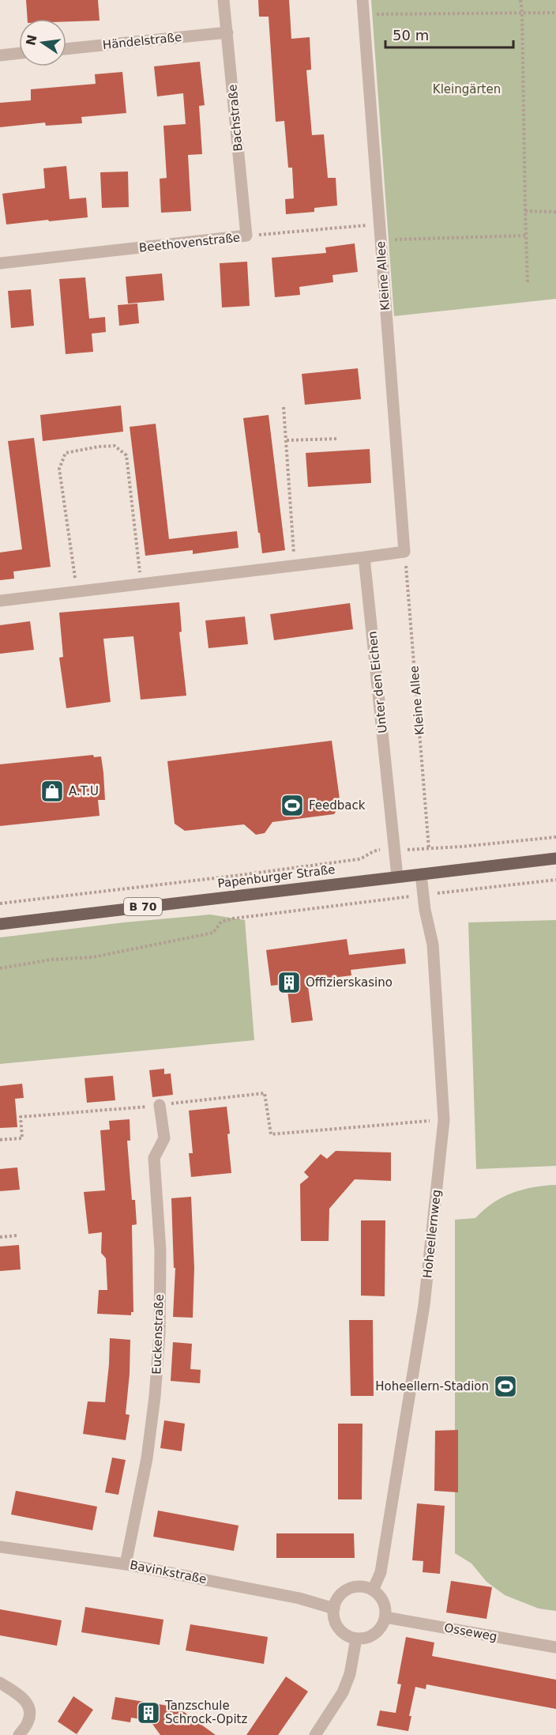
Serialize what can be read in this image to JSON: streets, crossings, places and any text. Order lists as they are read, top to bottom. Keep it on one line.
{"streets":{"main road":["Papenburger Straße","B 70"],"street":["Händelstraße","Bachstraße","Beethovenstraße","Kleine Allee","Unter den Eichen","Hoheellernweg","Euckenstraße","Bavinkstraße","Osseweg"]},"crossings":[["Händelstraße","Bachstraße"],["Bachstraße","Beethovenstraße"],["Beethovenstraße","Kleine Allee"],["Unter den Eichen","Papenburger Straße"],["Papenburger Straße","Hoheellernweg"],["Hoheellernweg","Bavinkstraße"],["Hoheellernweg","Osseweg"],["Euckenstraße","Bavinkstraße"],["Bavinkstraße","Osseweg"]],"parks":["Kleingärten"],"places":{"shop":["A.T.U"],"sports":["Feedback","Hoheellern-Stadion"],"building":["Offizierskasino","Tanzschule Schrock-Opitz"]},"scale_bar":"50 m","north":"left"}
